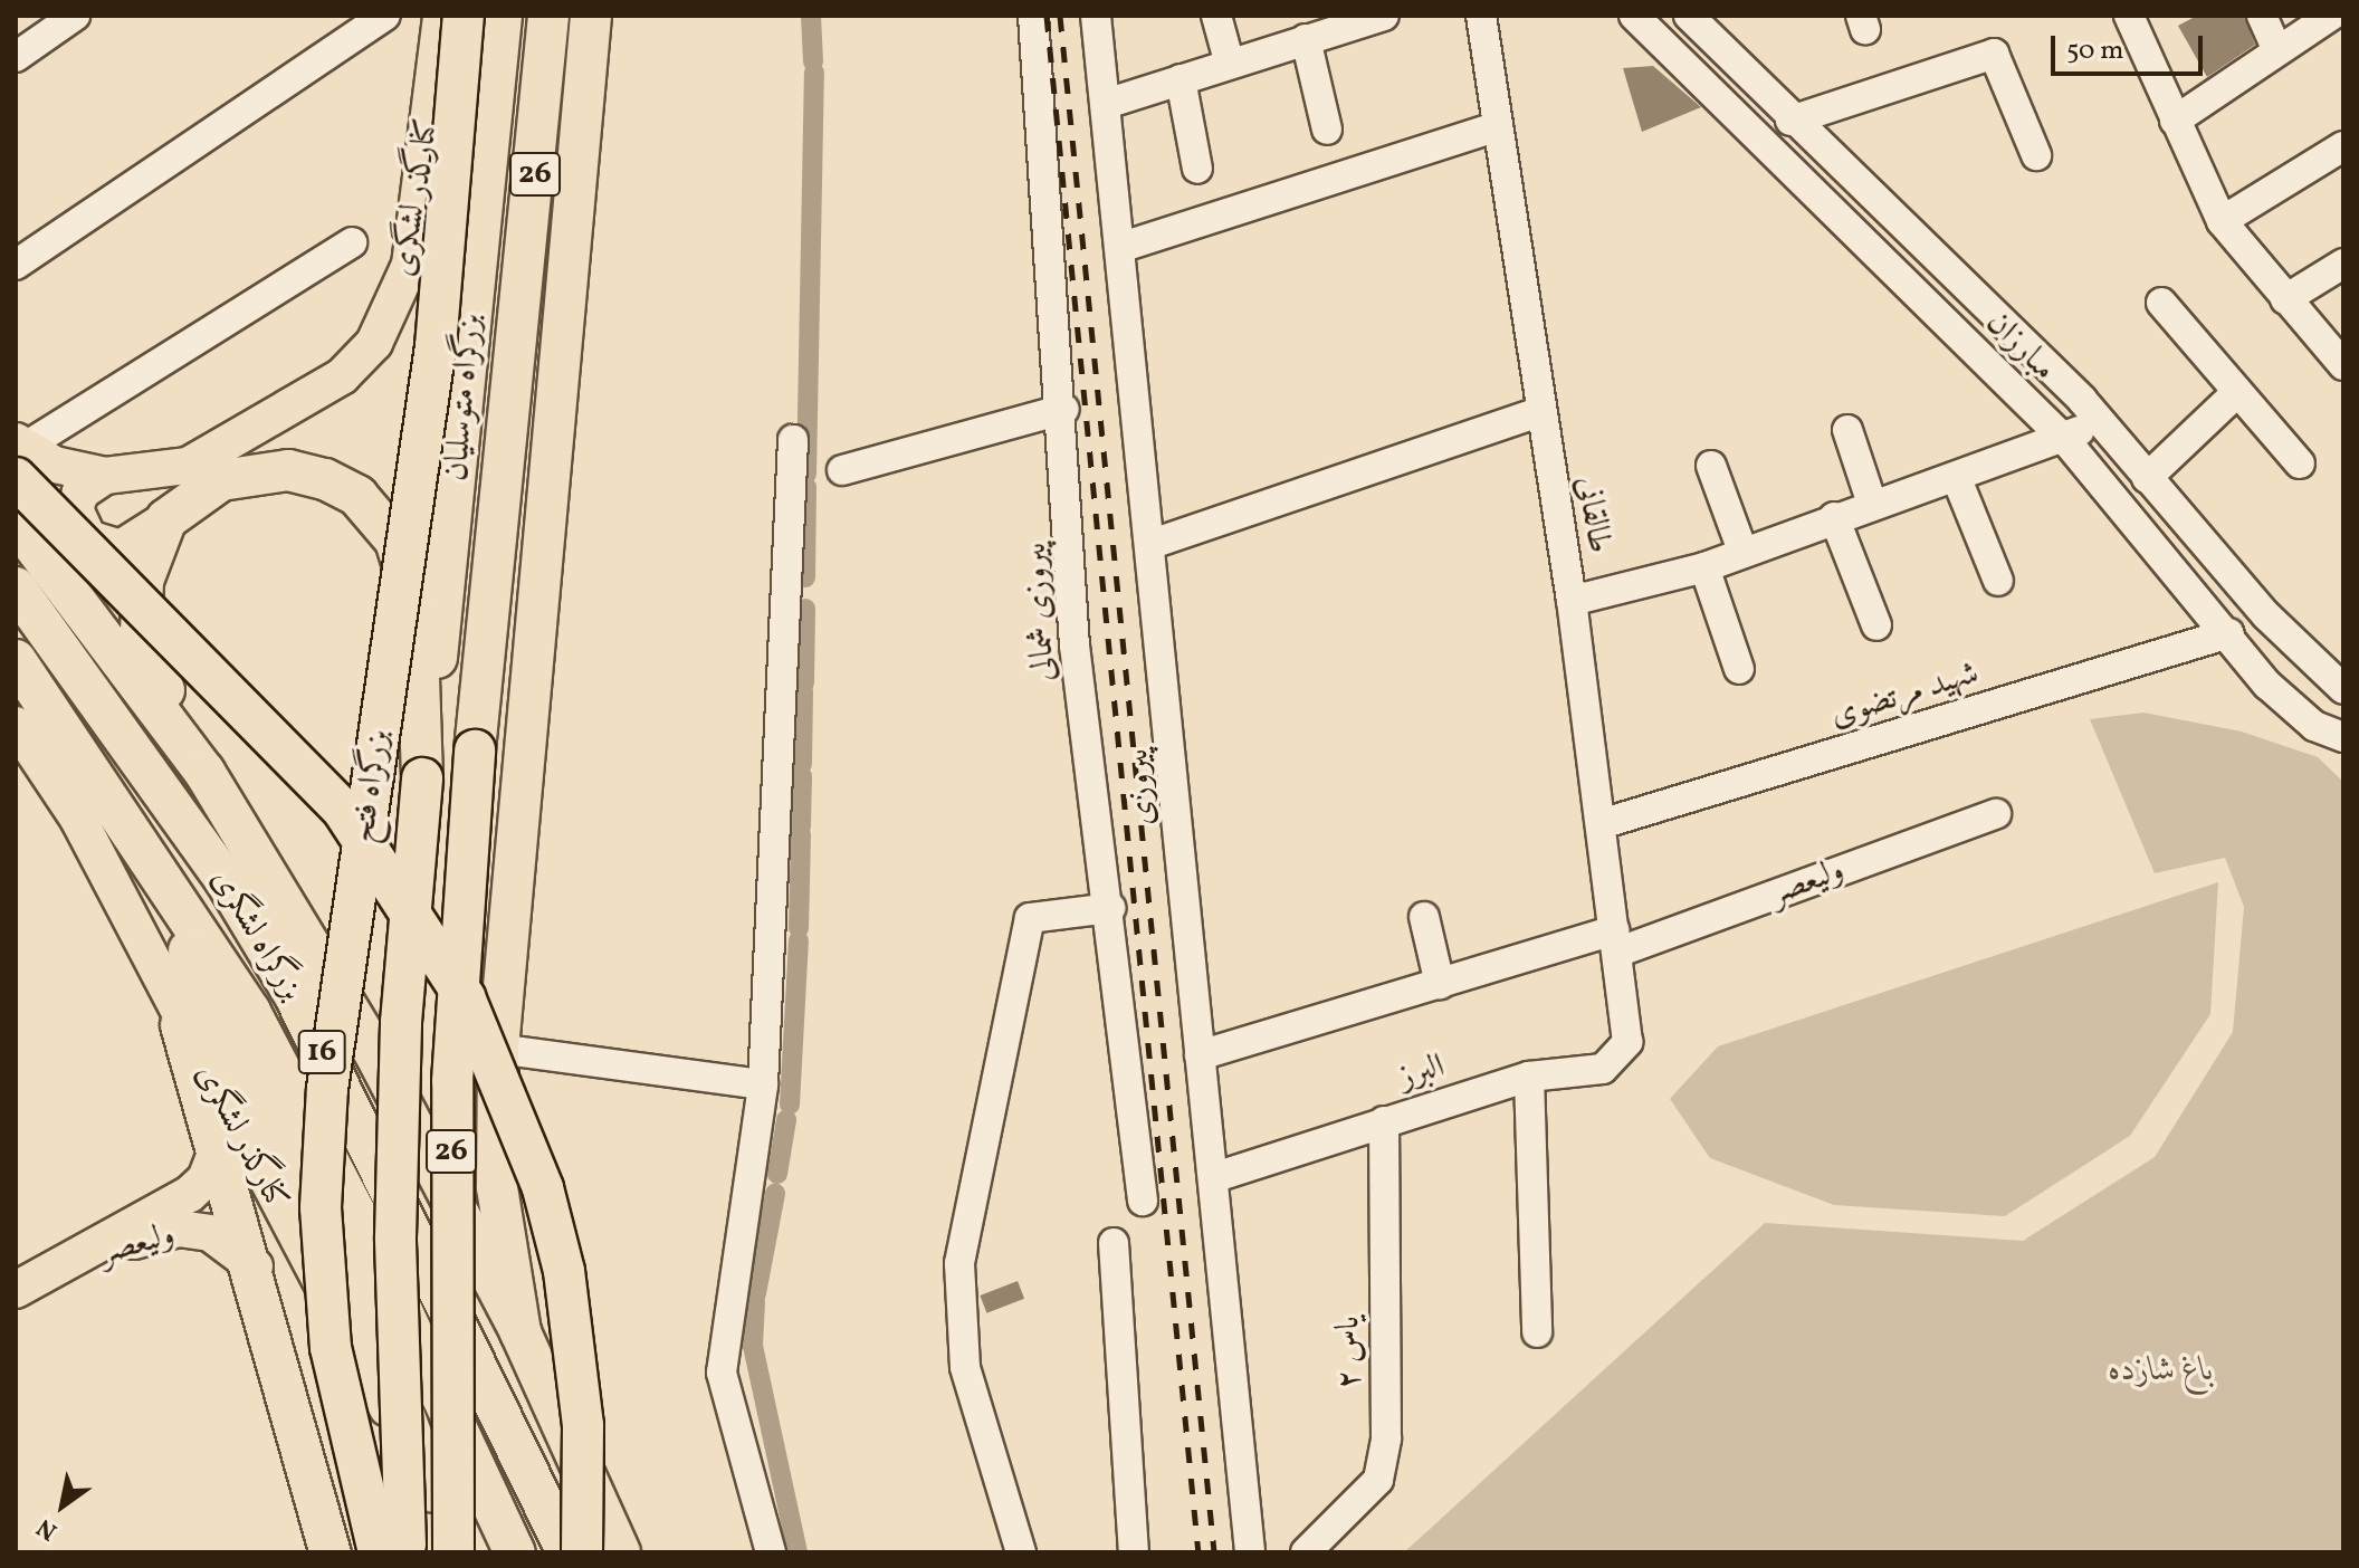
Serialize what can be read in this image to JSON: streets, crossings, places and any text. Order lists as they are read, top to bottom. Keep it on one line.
{"streets":{"highway":["26","بزرگراه متوسلیان","بزرگراه فتح","بزرگراه لشگری","16"],"main road":["کنارگذر لشگری","ولیعصر"],"street":["مبارزان","طالقانی","پیروزی شمالی","شهید مرتضوی","پیروزی","البرز","یاس ۲"]},"crossings":[["26","بزرگراه متوسلیان"],["26","بزرگراه فتح"],["مبارزان","شهید مرتضوی"],["طالقانی","شهید مرتضوی"],["طالقانی","ولیعصر"],["طالقانی","البرز"],["پیروزی","ولیعصر"],["پیروزی","البرز"],["البرز","یاس ۲"]],"parks":["باغ شازده"],"scale_bar":"50 m","north":"bottom left"}
